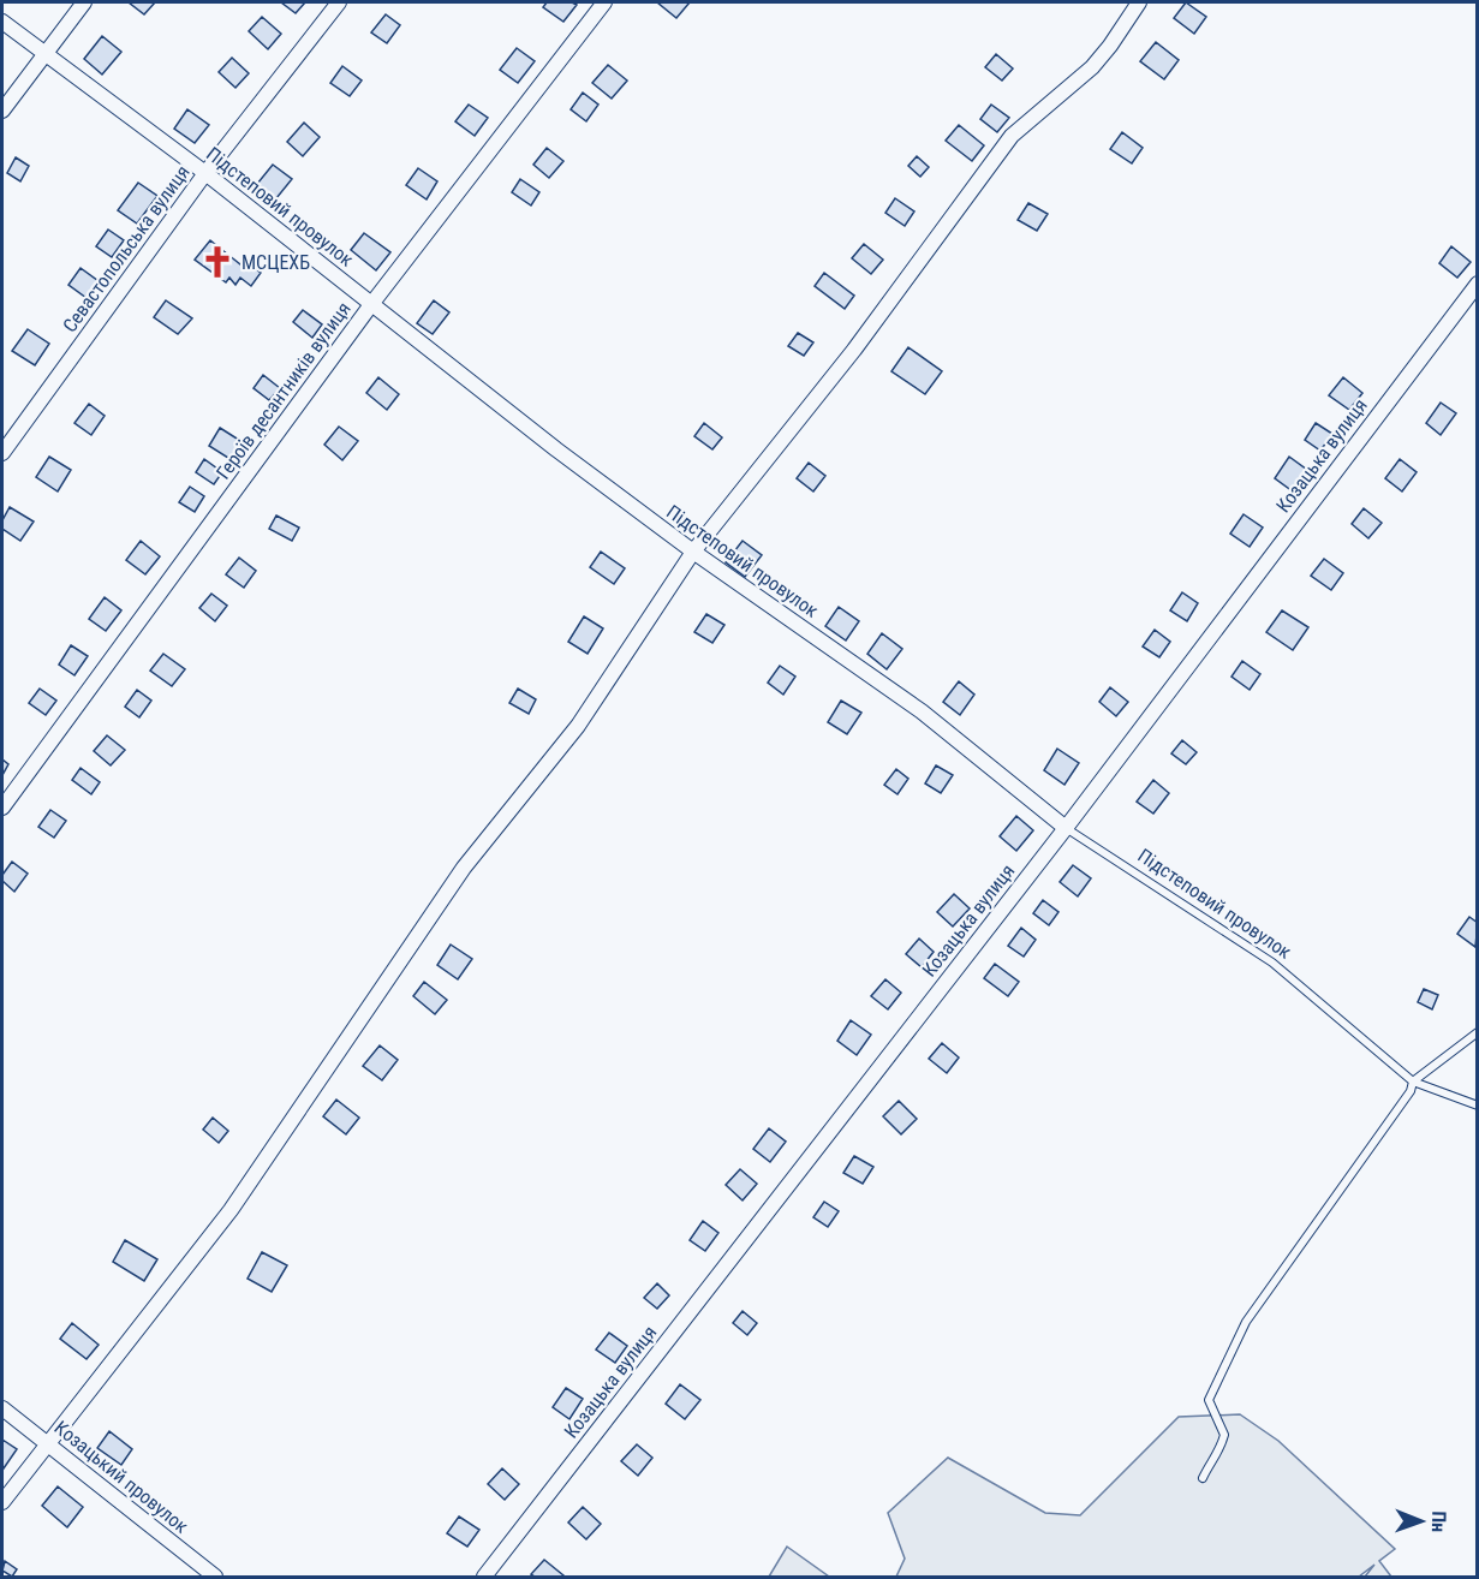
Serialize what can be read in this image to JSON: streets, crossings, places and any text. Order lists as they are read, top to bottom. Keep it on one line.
{"streets":{"street":["Підстеповий провулок","Севастопольська вулиця","Героїв десантників вулиця","Козацька вулиця","Козацький провулок"]},"crossings":[["Підстеповий провулок","Севастопольська вулиця"],["Підстеповий провулок","Героїв десантників вулиця"],["Підстеповий провулок","Козацька вулиця"]],"places":{"church":["МСЦЕХБ"]},"north":"right"}
